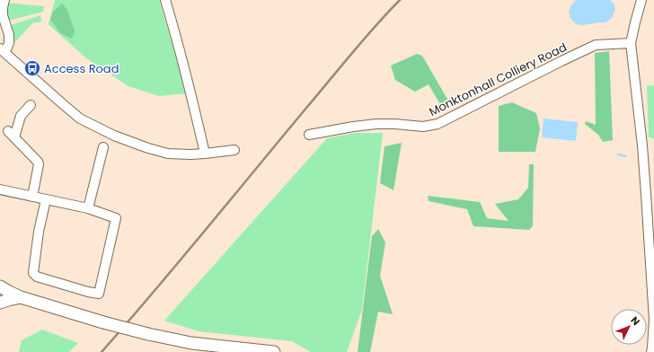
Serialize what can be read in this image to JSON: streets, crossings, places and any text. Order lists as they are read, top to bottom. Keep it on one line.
{"streets":{"street":["Monktonhall Colliery Road"]},"places":{"bus stop":["Access Road"]},"north":"top right"}
